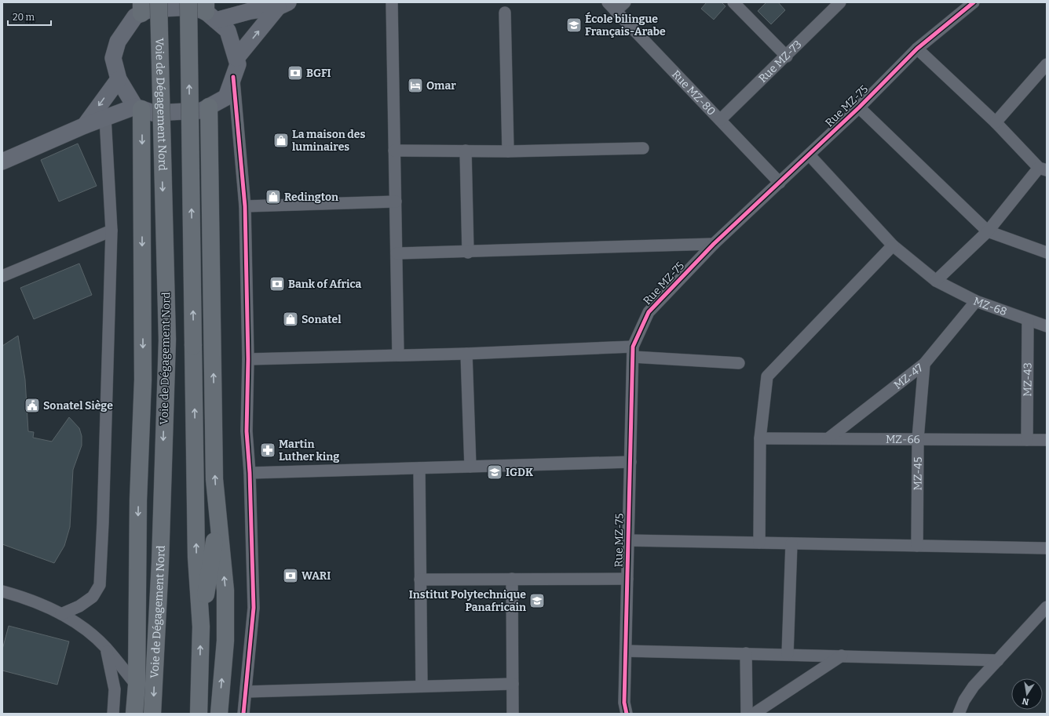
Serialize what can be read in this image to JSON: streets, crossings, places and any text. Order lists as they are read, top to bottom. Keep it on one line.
{"streets":{"highway":["Voie de Dégagement Nord"],"street":["Rue MZ-73","Rue MZ-80","Rue MZ-75","MZ-68","MZ-47","MZ-43","MZ-66","MZ-45"]},"crossings":[["Rue MZ-73","Rue MZ-80"],["Rue MZ-80","Rue MZ-75"],["Rue MZ-75","MZ-68"],["MZ-68","MZ-47"],["MZ-68","MZ-43"],["MZ-47","MZ-66"],["MZ-47","MZ-45"],["MZ-43","MZ-66"],["MZ-66","MZ-45"]],"places":{"school or university":["École bilingue Français-Arabe","IGDK","Institut Polytechnique Panafricain"],"bank":["BGFI","Bank of Africa","WARI"],"hotel":["Omar"],"shop":["La maison des luminaires","Redington","Sonatel"],"public building":["Sonatel Siège"],"pharmacy":["Martin Luther king"]},"scale_bar":"20 m","north":"bottom"}
